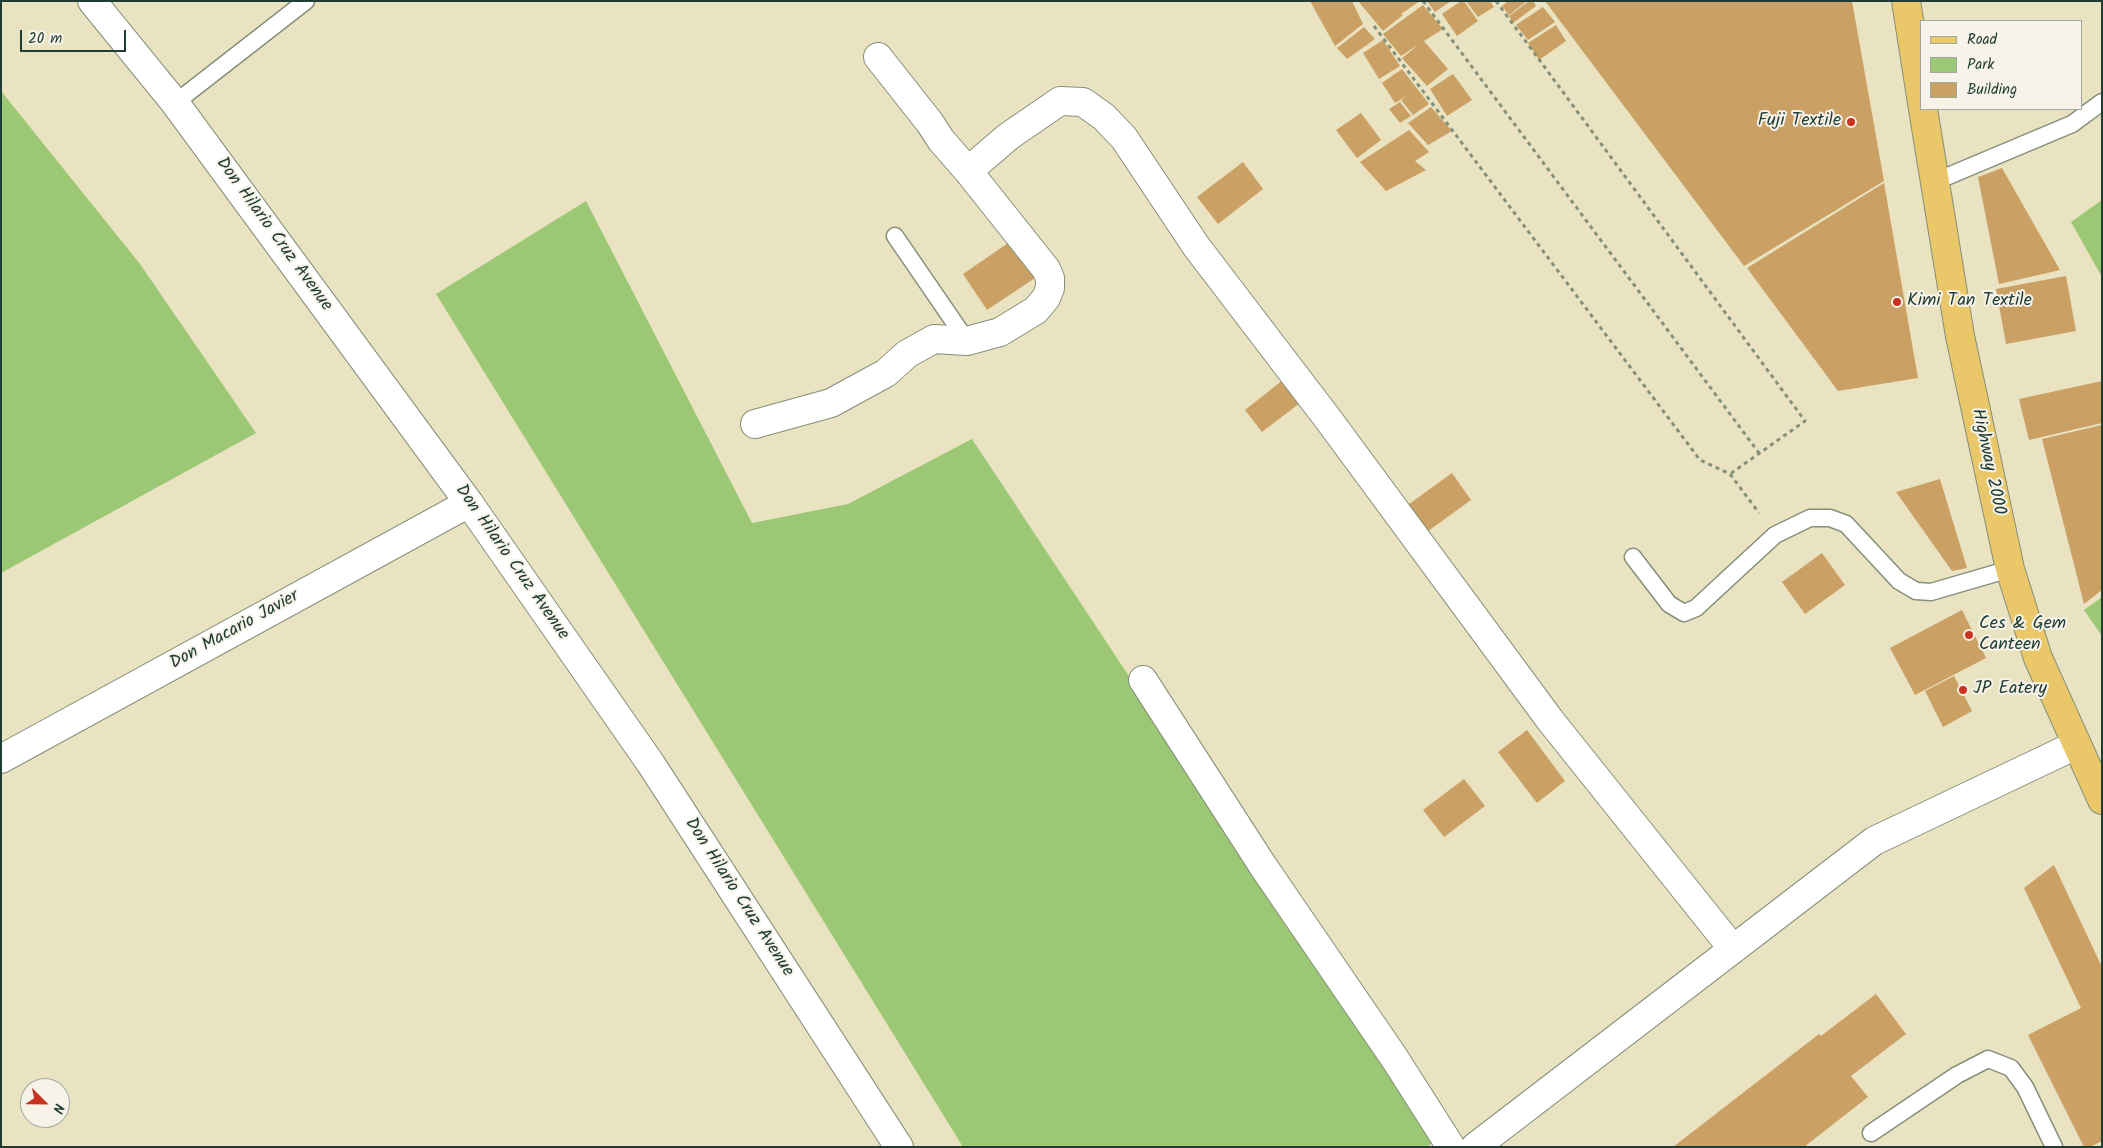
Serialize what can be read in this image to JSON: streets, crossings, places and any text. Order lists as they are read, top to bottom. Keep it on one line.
{"streets":{"main road":["Highway 2000"],"street":["Don Hilario Cruz Avenue","Don Macario Javier"]},"crossings":[["Don Hilario Cruz Avenue","Don Macario Javier"]],"places":["Fuji Textile","Kimi Tan Textile","Ces & Gem Canteen","JP Eatery"],"legend":["Road","Park","Building"],"scale_bar":"20 m","north":"bottom right"}
